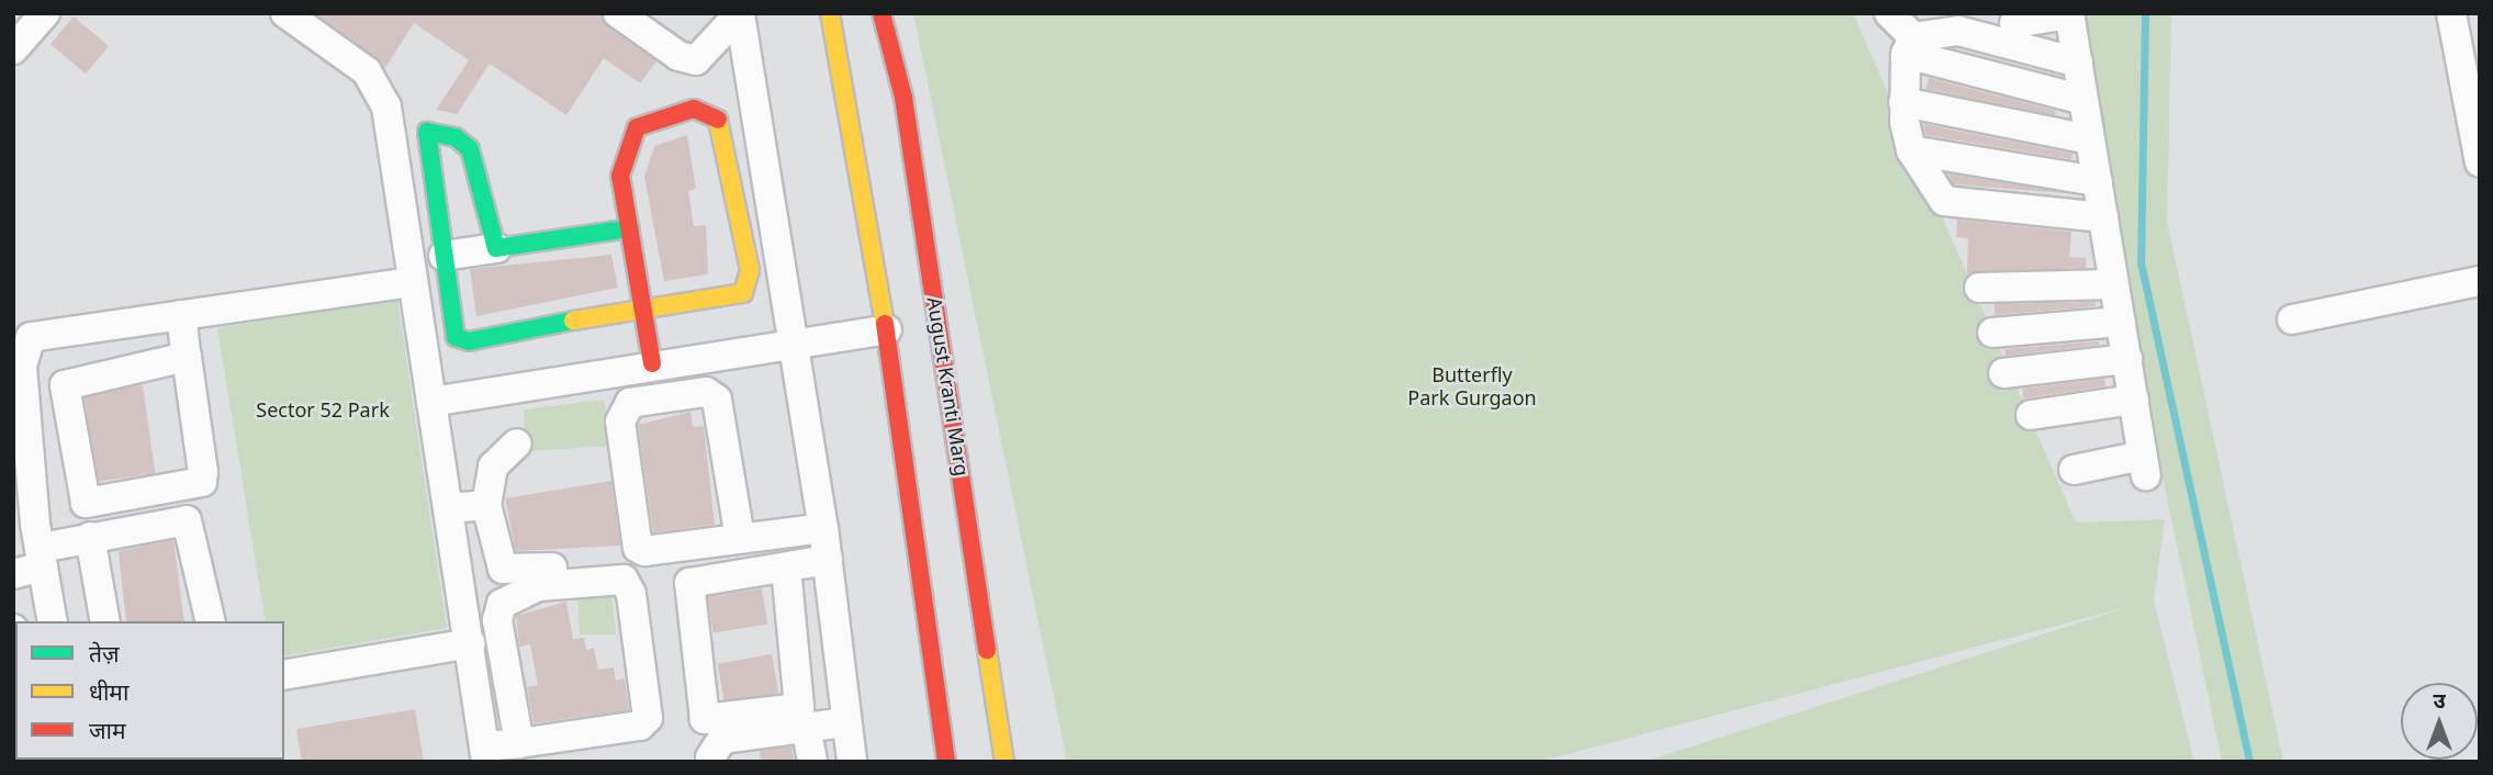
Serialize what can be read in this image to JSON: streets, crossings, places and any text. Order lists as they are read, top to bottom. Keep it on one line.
{"streets":{"main road":["August Kranti Marg"]},"parks":["Butterfly Park Gurgaon","Sector 52 Park"],"legend":["तेज़","धीमा","जाम"],"north":"top"}
